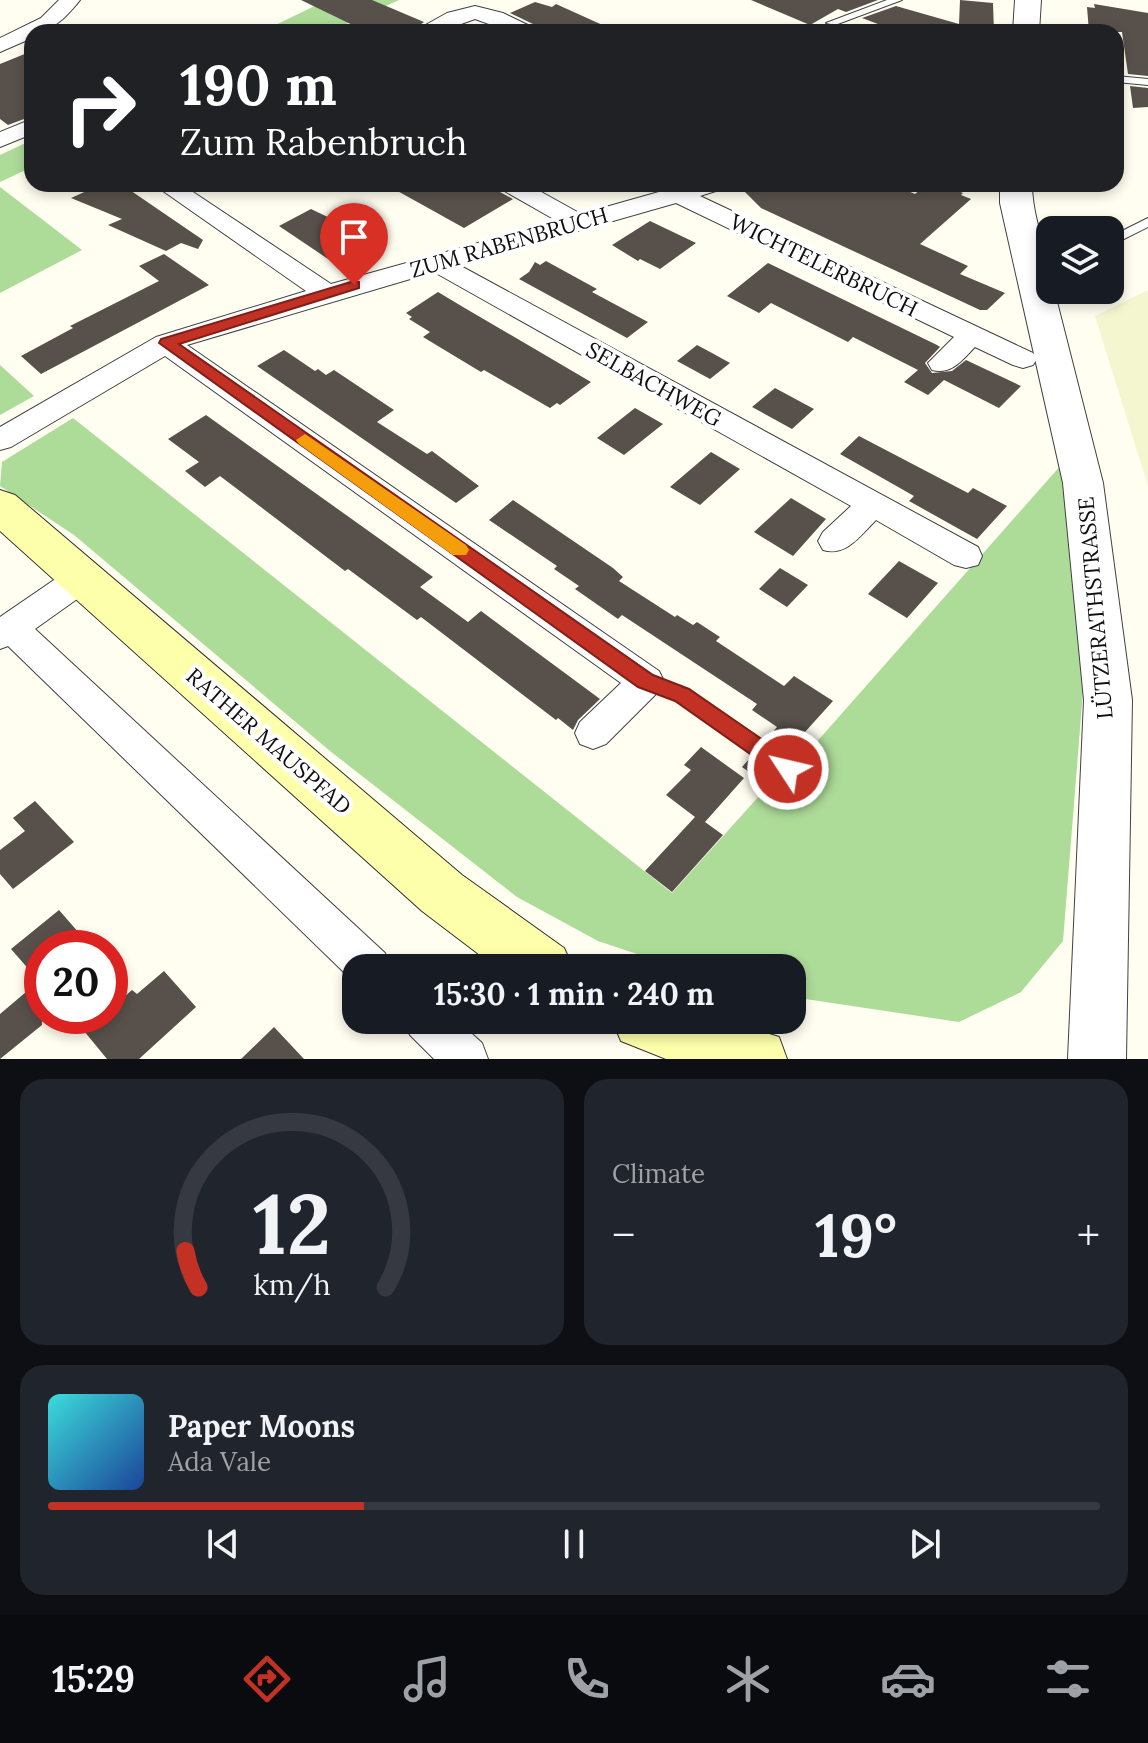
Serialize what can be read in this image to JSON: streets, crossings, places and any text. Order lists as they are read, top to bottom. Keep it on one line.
{"streets":{"main road":["RATHER MAUSPFAD"],"street":["ZUM RABENBRUCH","WICHTELERBRUCH","SELBACHWEG","LÜTZERATHSTRASSE"]},"crossings":[["ZUM RABENBRUCH","WICHTELERBRUCH"],["ZUM RABENBRUCH","SELBACHWEG"]],"page":{"turn":["190 m","Zum Rabenbruch"],"limit":"20","trip":"15:30 · 1 min · 240 m","tile":"Climate","heat":["−","19°","+"],"song":["Paper Moons","Ada Vale"],"tabs":"15:29","gauge":["12","km/h"]}}
